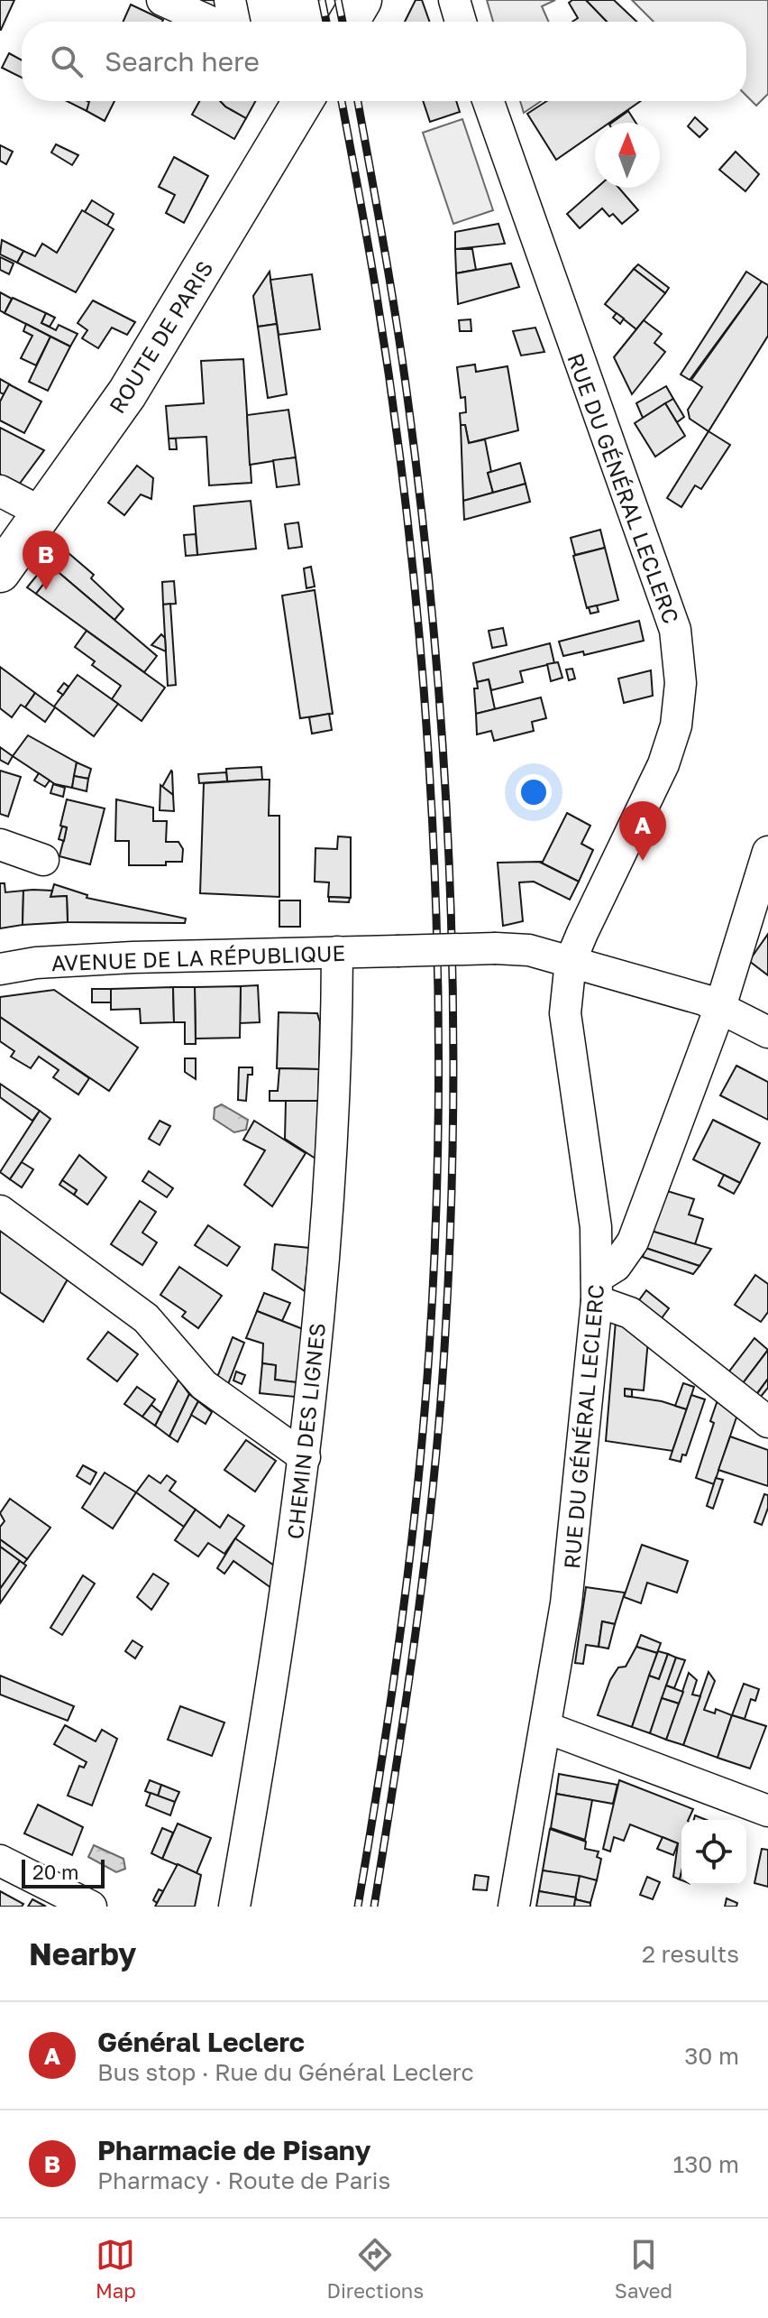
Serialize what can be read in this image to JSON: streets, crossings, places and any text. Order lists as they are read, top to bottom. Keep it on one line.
{"streets":{"main road":["ROUTE DE PARIS"],"street":["RUE DU GÉNÉRAL LECLERC","AVENUE DE LA RÉPUBLIQUE","CHEMIN DES LIGNES"]},"crossings":[["RUE DU GÉNÉRAL LECLERC","AVENUE DE LA RÉPUBLIQUE"],["AVENUE DE LA RÉPUBLIQUE","CHEMIN DES LIGNES"]],"scale_bar":"20 m","north":"top","page":{"search":"Search here","pins":["B","A"],"scale":"20 m","heading":["Nearby","2 results"],"list":[{"mark":"A","name":"Général Leclerc","note":"Bus stop · Rue du Général Leclerc","value":"30 m"},{"mark":"B","name":"Pharmacie de Pisany","note":"Pharmacy · Route de Paris","value":"130 m"}],"nav":["Map","Directions","Saved"]}}
